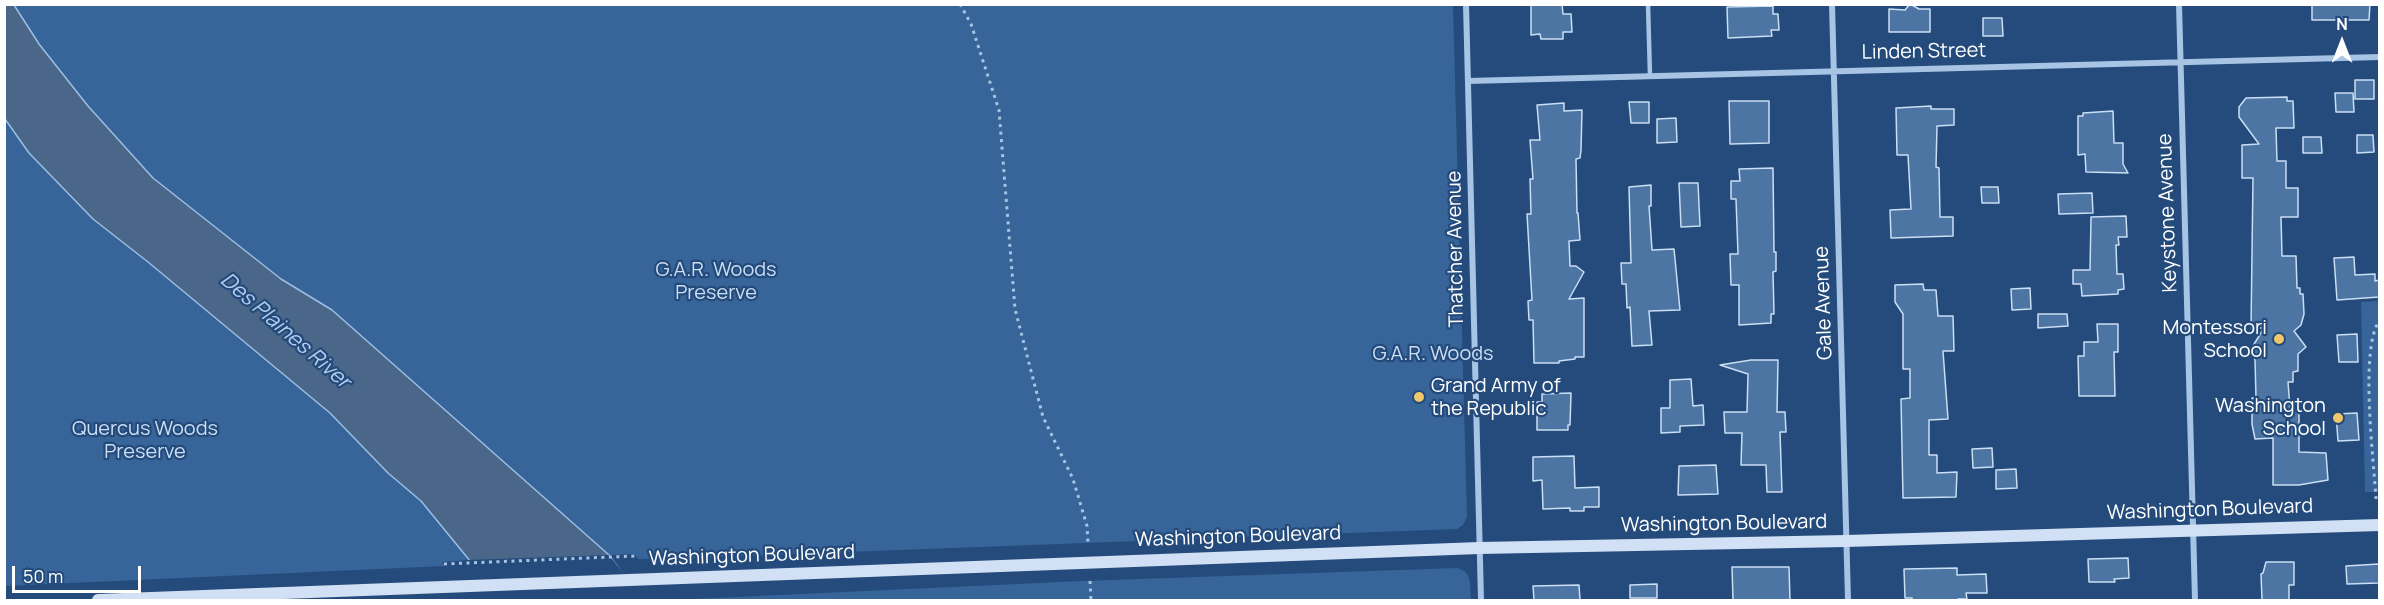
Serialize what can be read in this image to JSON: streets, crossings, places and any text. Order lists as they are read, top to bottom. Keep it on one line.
{"streets":{"street":["Linden Street","Keystone Avenue","Thatcher Avenue","Gale Avenue","Washington Boulevard"]},"crossings":[["Linden Street","Keystone Avenue"],["Linden Street","Thatcher Avenue"],["Linden Street","Gale Avenue"],["Keystone Avenue","Washington Boulevard"],["Thatcher Avenue","Washington Boulevard"],["Gale Avenue","Washington Boulevard"]],"water":["Des Plaines River"],"parks":["G.A.R. Woods Preserve","G.A.R. Woods","Quercus Woods Preserve"],"places":["Montessori School","Grand Army of the Republic","Washington School"],"scale_bar":"50 m","north":"top"}
